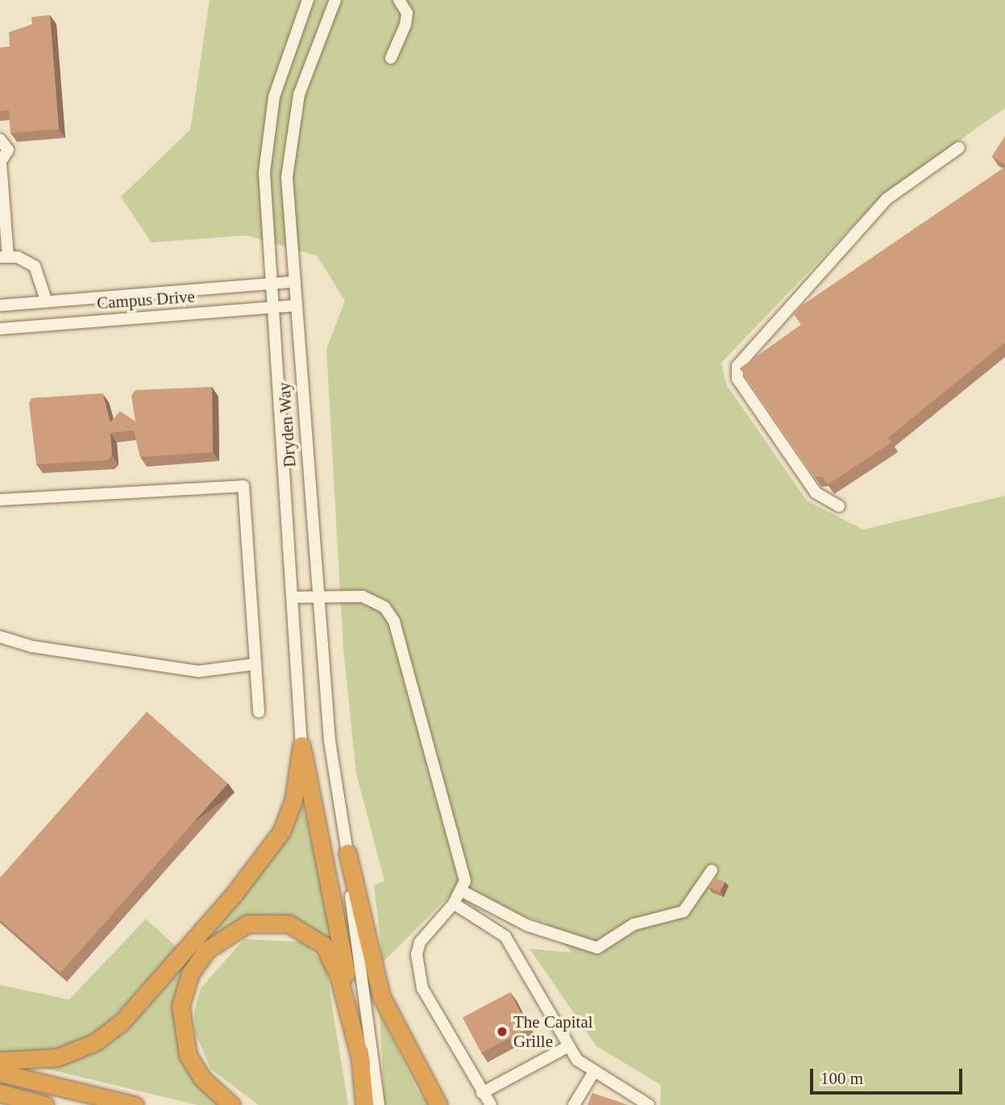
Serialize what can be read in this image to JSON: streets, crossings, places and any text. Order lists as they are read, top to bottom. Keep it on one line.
{"streets":{"street":["Campus Drive","Dryden Way"]},"crossings":[["Campus Drive","Dryden Way"]],"places":["The Capital Grille"],"scale_bar":"100 m"}
